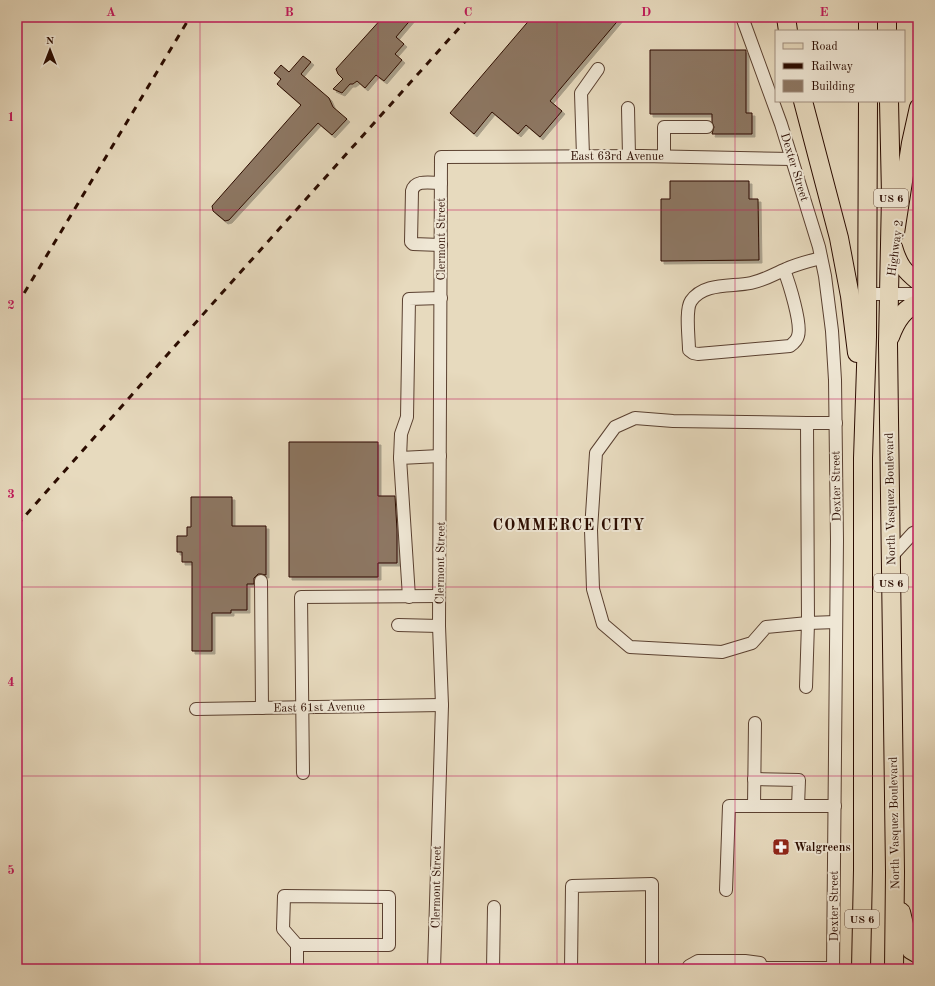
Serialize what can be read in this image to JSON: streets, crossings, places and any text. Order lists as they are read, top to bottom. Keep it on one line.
{"streets":{"highway":["US 6","North Vasquez Boulevard"],"main road":["Highway 2"],"street":["East 63rd Avenue","Dexter Street","Clermont Street","East 61st Avenue"]},"crossings":[["East 63rd Avenue","Dexter Street"],["East 63rd Avenue","Clermont Street"],["Clermont Street","East 61st Avenue"],["Highway 2","North Vasquez Boulevard"]],"districts":["COMMERCE CITY"],"places":{"pharmacy":["Walgreens"]},"legend":["Road","Railway","Building"],"north":"top","grid":{"columns":["A","B","C","D","E"],"rows":["1","2","3","4","5"]}}
